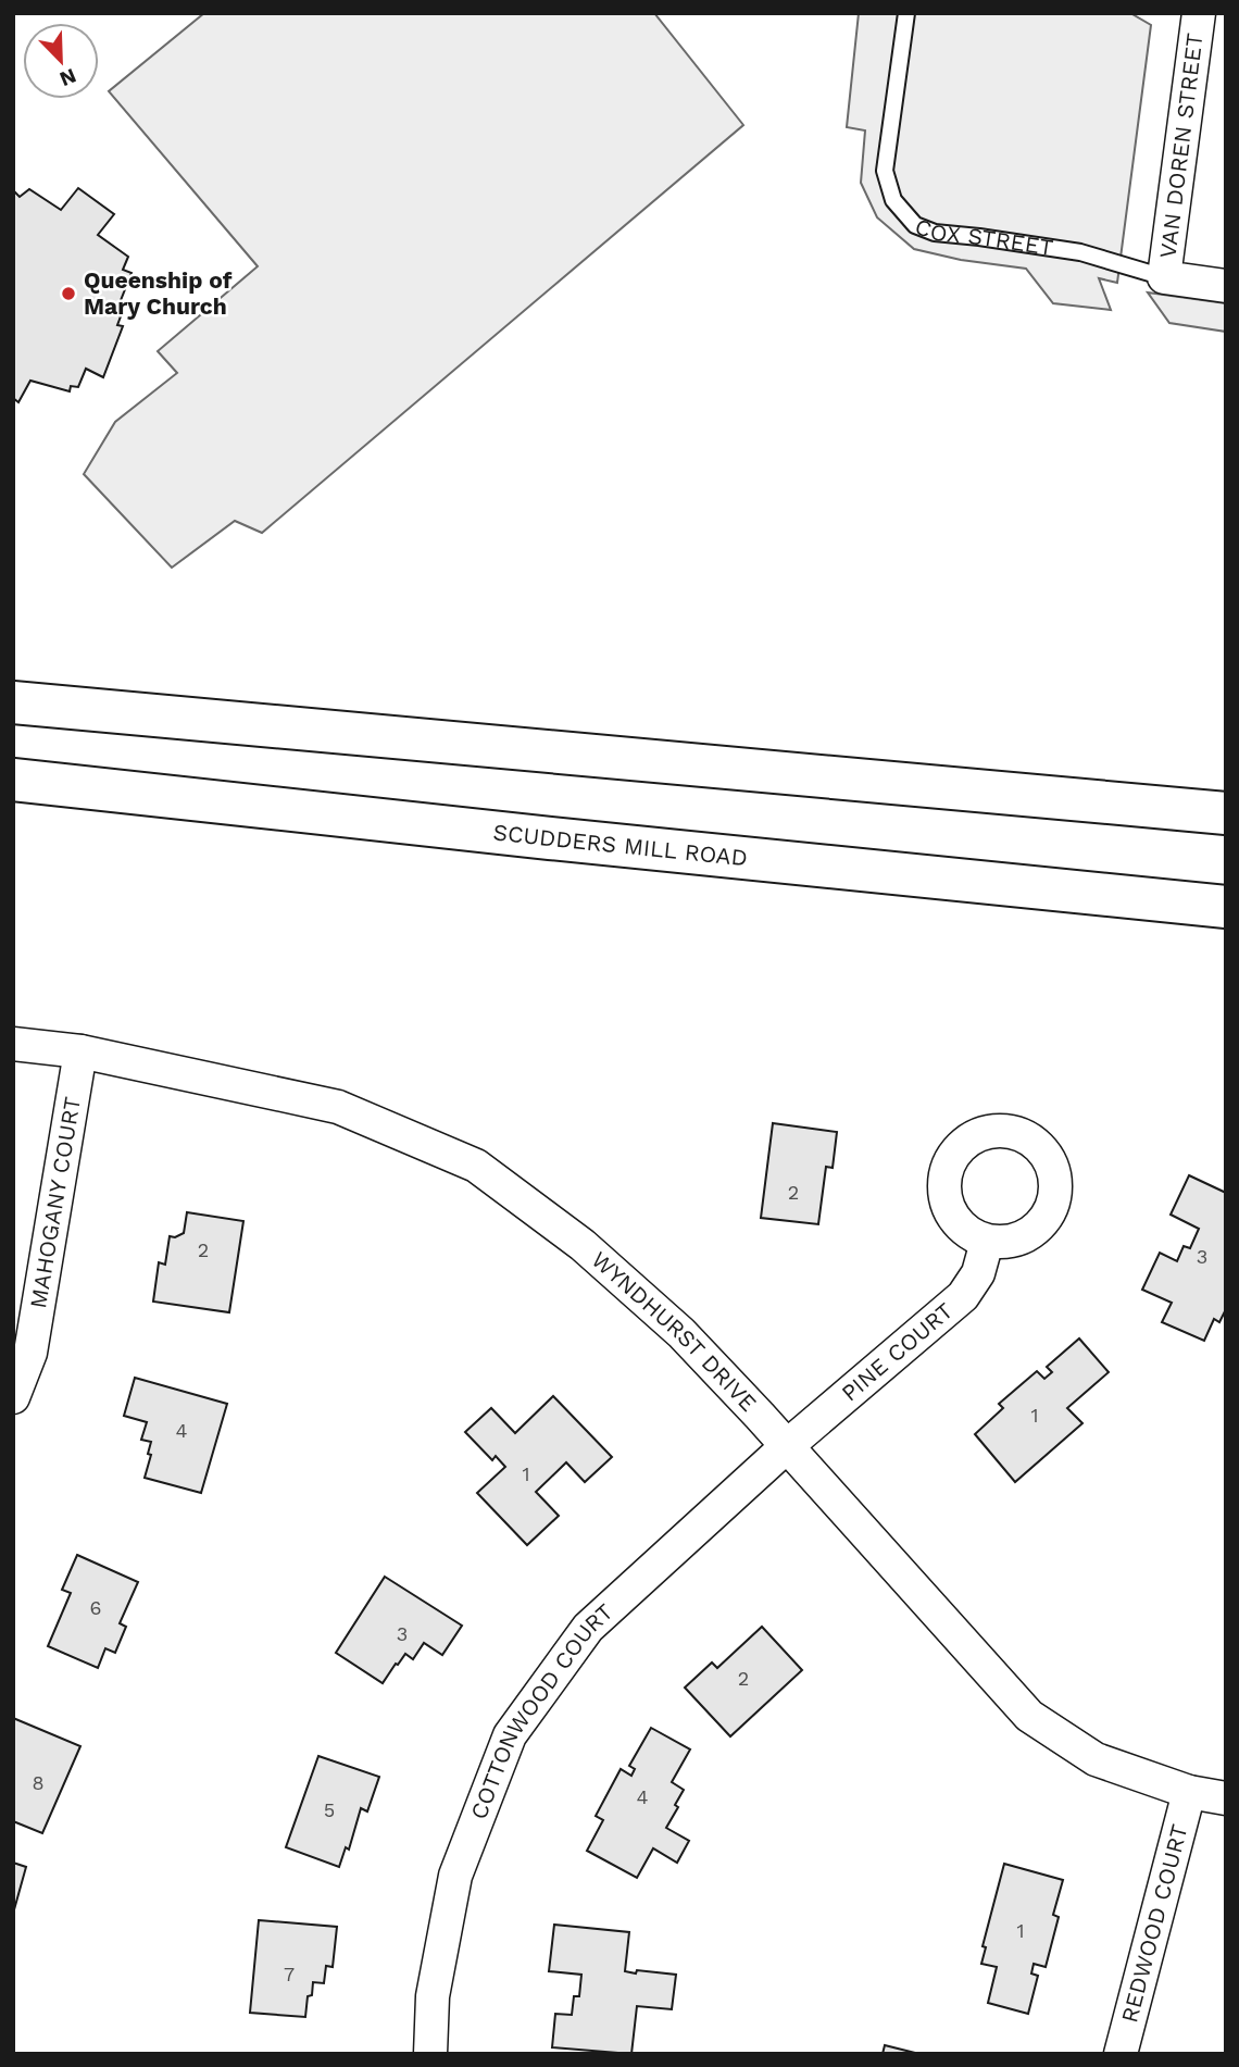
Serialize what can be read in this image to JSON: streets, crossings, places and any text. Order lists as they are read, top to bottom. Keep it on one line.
{"streets":{"main road":["SCUDDERS MILL ROAD"],"street":["VAN DOREN STREET","COX STREET","MAHOGANY COURT","WYNDHURST DRIVE","PINE COURT","COTTONWOOD COURT","REDWOOD COURT"]},"crossings":[["VAN DOREN STREET","COX STREET"],["MAHOGANY COURT","WYNDHURST DRIVE"],["WYNDHURST DRIVE","PINE COURT"],["WYNDHURST DRIVE","COTTONWOOD COURT"],["WYNDHURST DRIVE","REDWOOD COURT"],["PINE COURT","COTTONWOOD COURT"]],"places":["Queenship of Mary Church"],"house_numbers":["2","2","3","1","4","1","6","3","2","8","4","5","1","7"],"north":"bottom right"}
